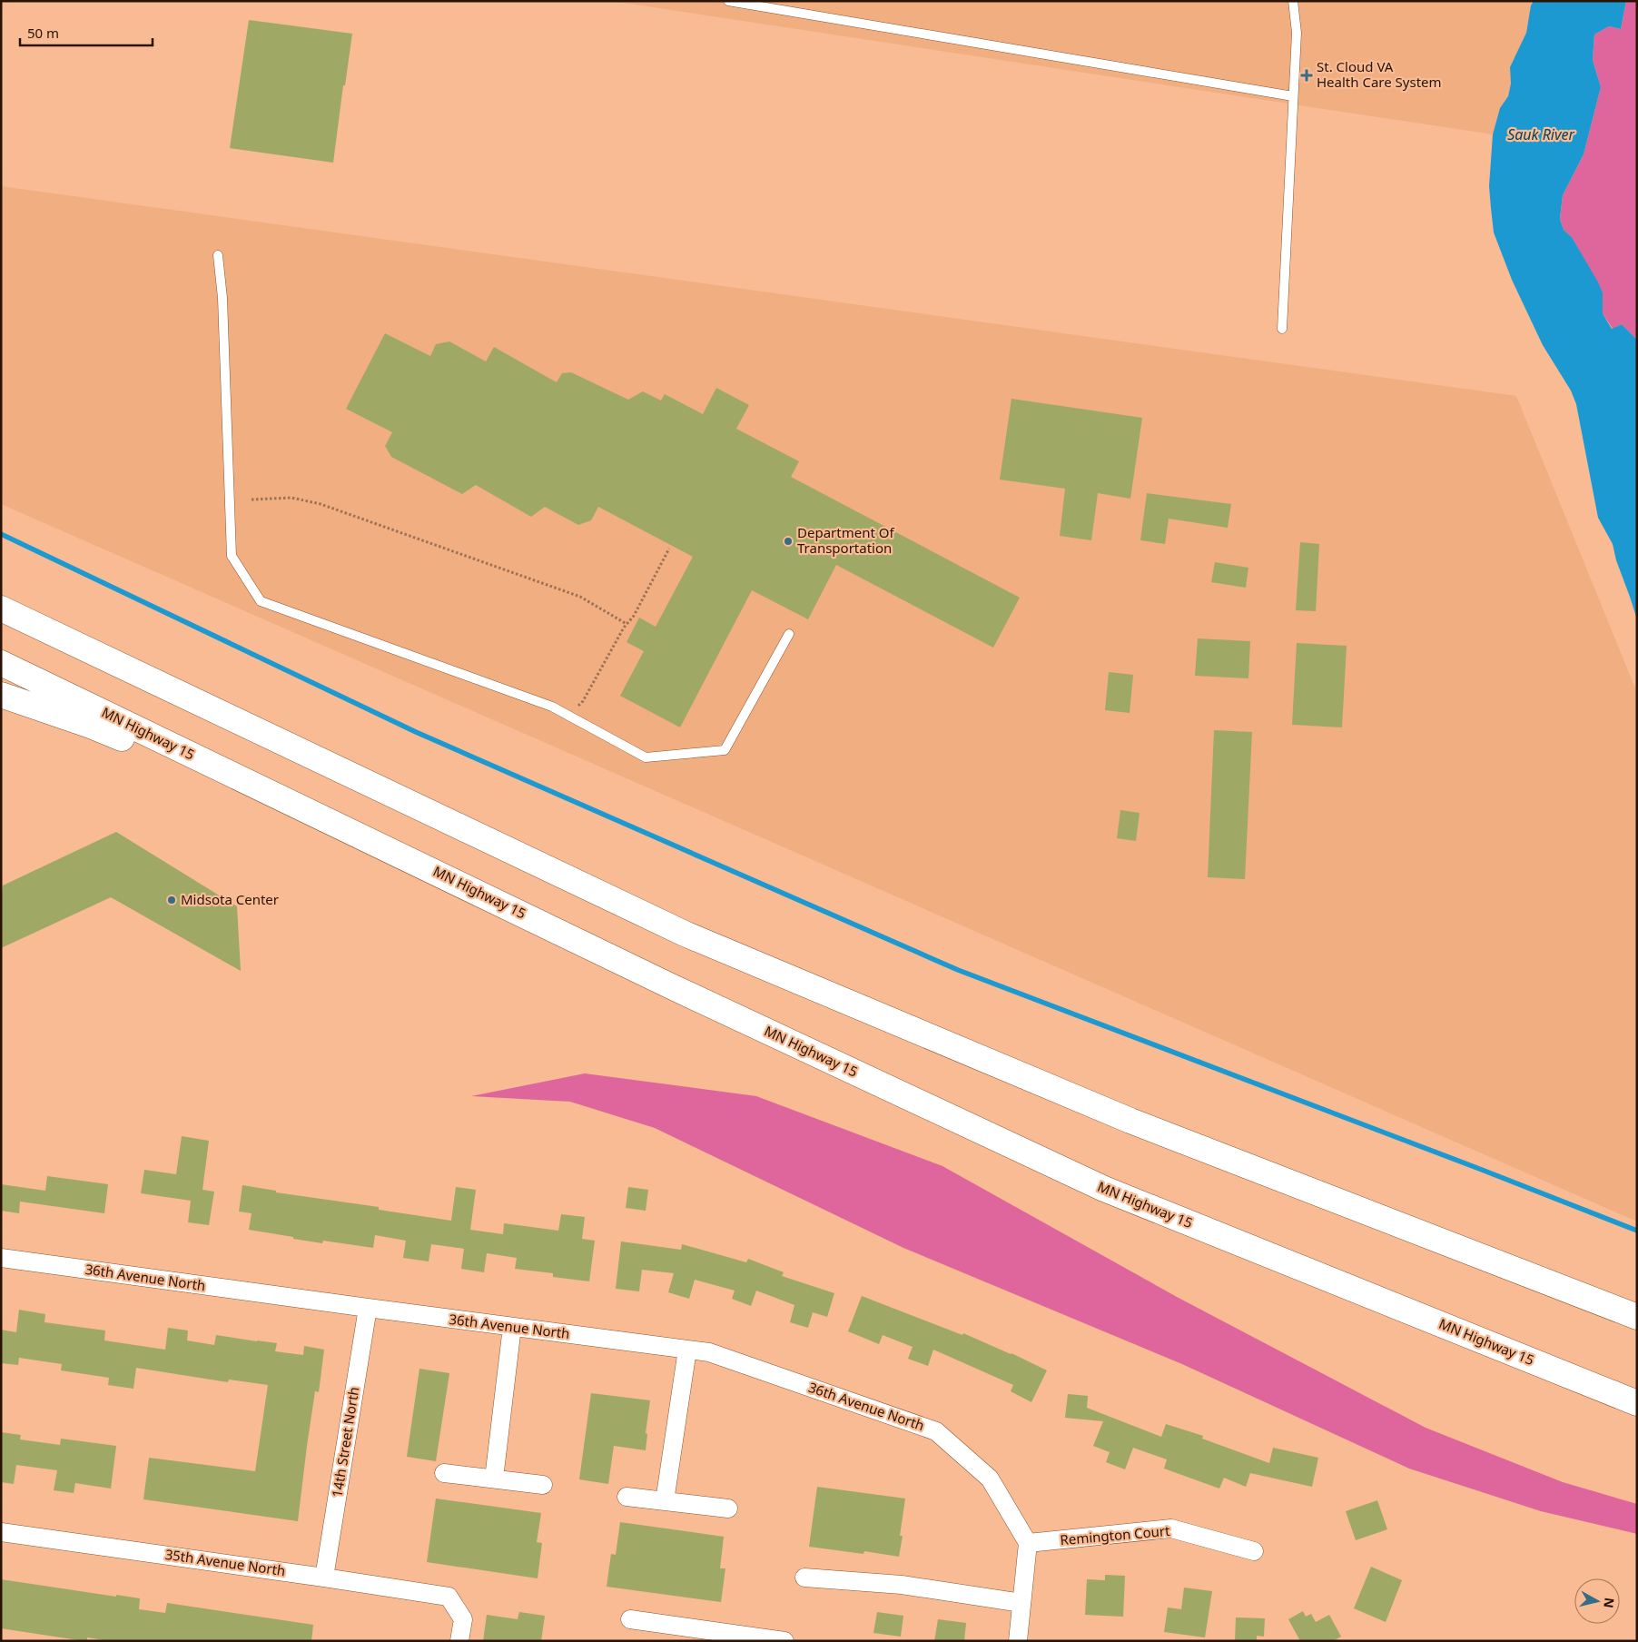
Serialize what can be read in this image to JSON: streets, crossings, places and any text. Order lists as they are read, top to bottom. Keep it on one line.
{"streets":{"highway":["MN Highway 15"],"street":["36th Avenue North","14th Street North","Remington Court","35th Avenue North"]},"crossings":[["36th Avenue North","14th Street North"],["36th Avenue North","Remington Court"],["14th Street North","35th Avenue North"]],"water":["Sauk River"],"places":{"health":["St. Cloud VA Health Care System"],"other":["Department Of Transportation","Midsota Center"]},"scale_bar":"50 m","north":"right"}
